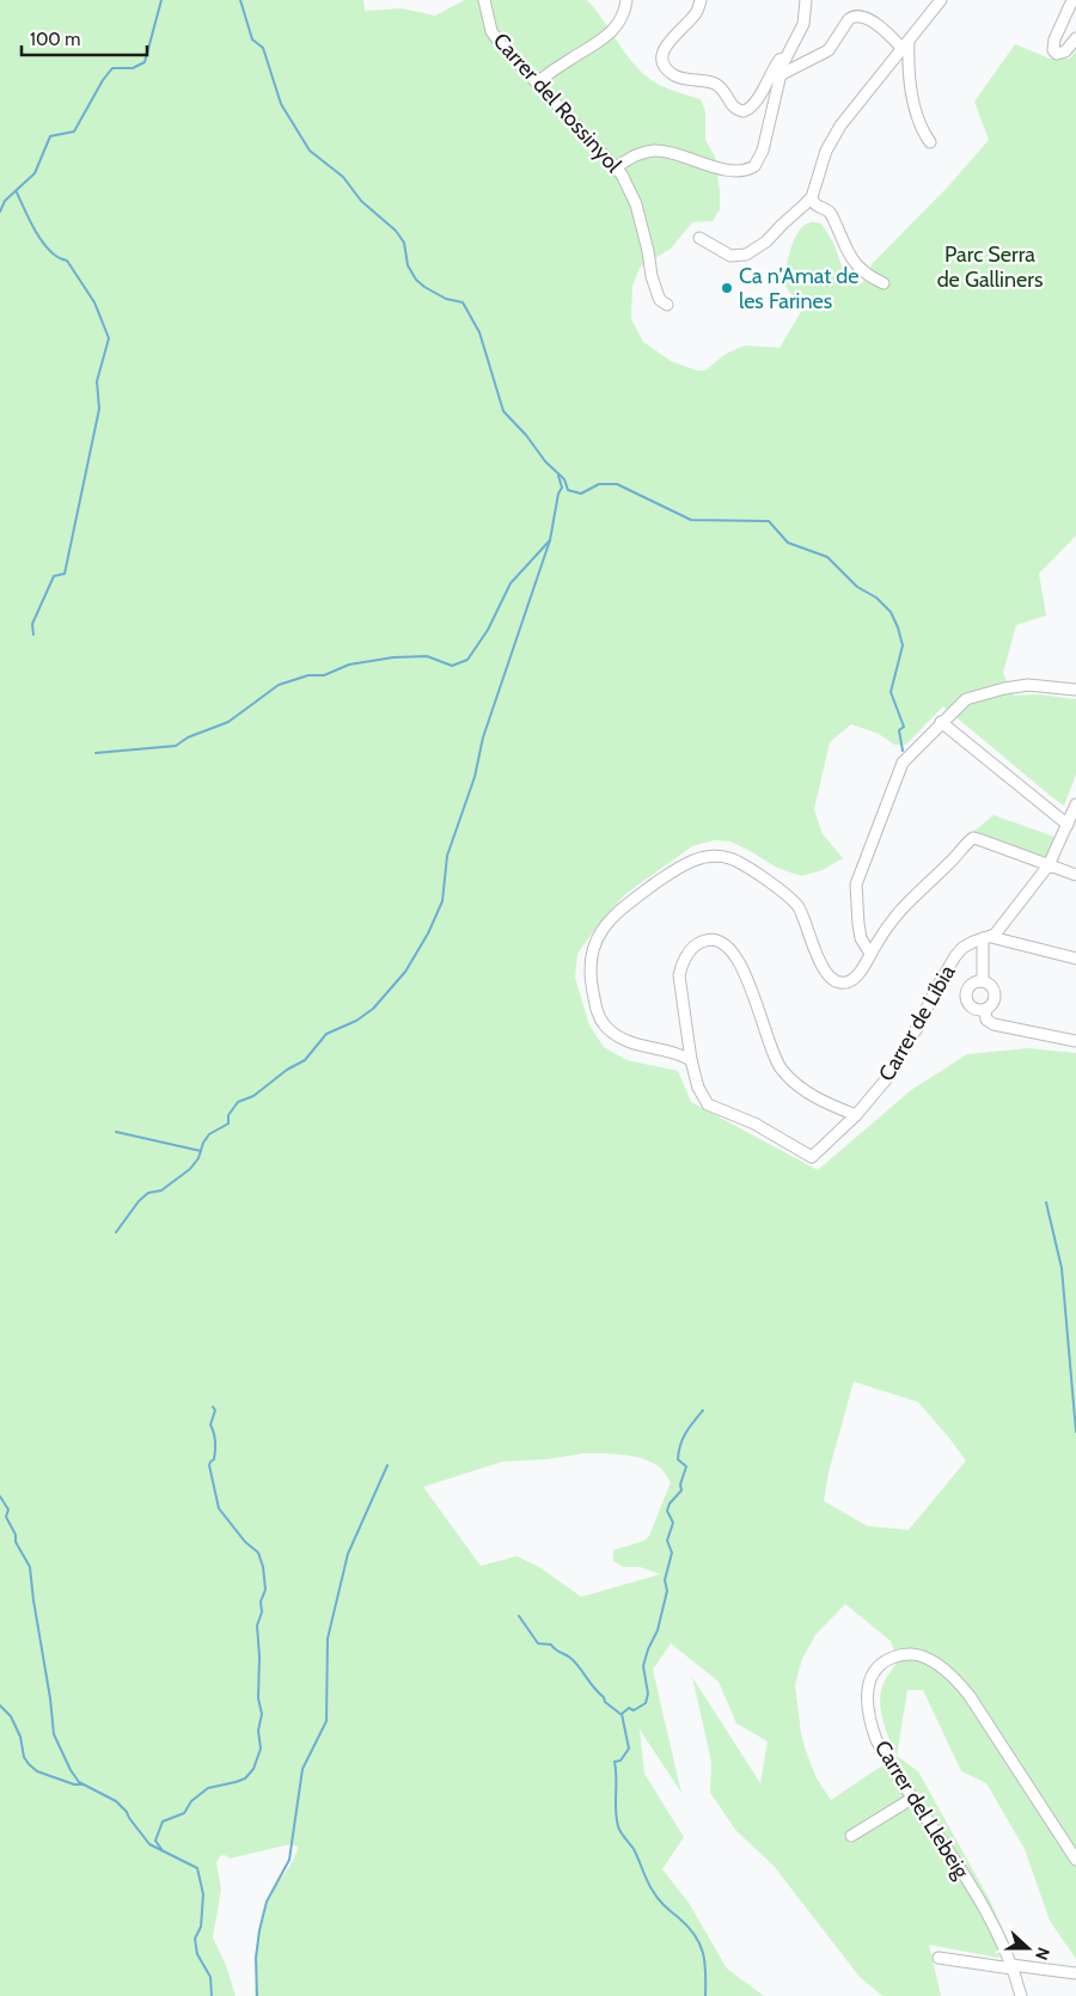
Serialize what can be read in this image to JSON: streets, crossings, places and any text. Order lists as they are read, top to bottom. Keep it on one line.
{"streets":{"street":["Carrer del Rossinyol","Carrer de Líbia","Carrer del Llebeig"]},"parks":["Parc Serra de Galliners"],"places":["Ca n'Amat de les Farines"],"scale_bar":"100 m","north":"right"}
